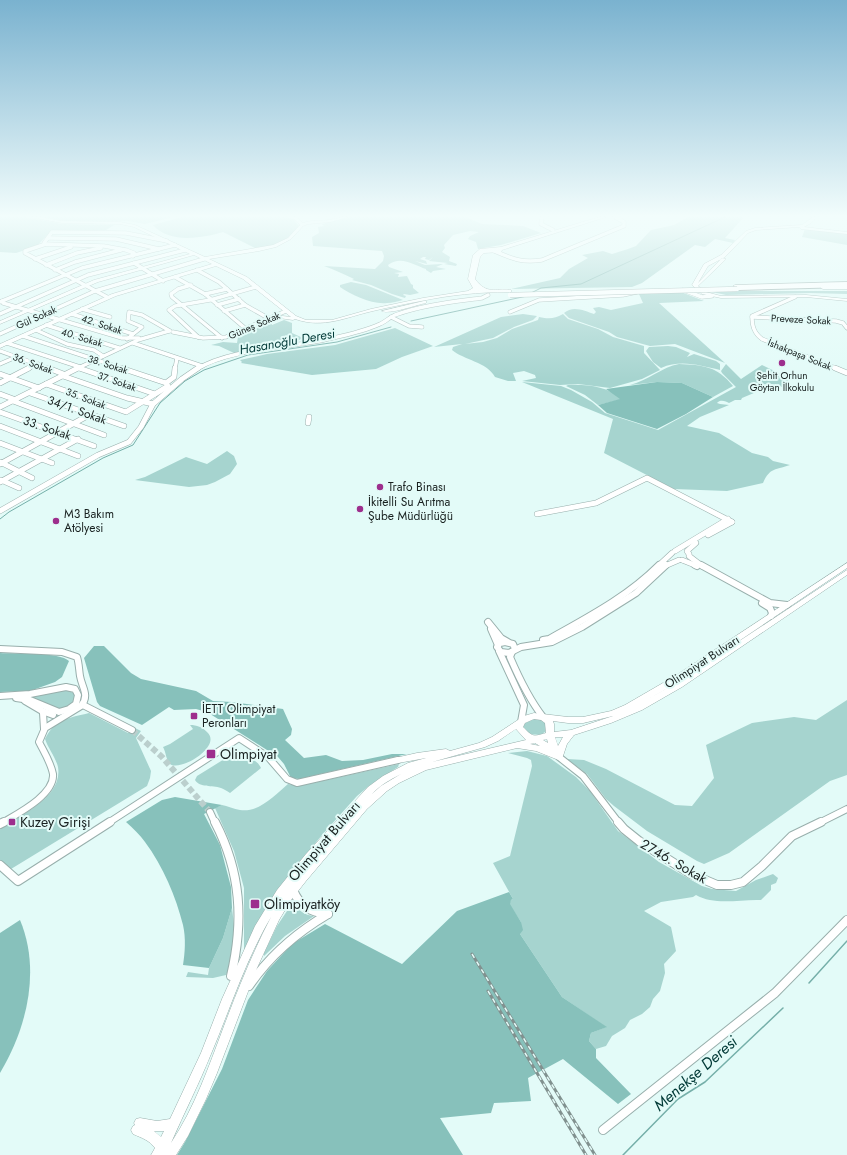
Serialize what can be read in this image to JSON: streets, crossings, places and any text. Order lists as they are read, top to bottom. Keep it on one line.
{"streets":{"main road":["Olimpiyat Bulvarı"],"street":["Gül Sokak","Preveze Sokak","42. Sokak","Güneş Sokak","40. Sokak","İshakpaşa Sokak","36. Sokak","38. Sokak","37. Sokak","35. Sokak","34/1. Sokak","33. Sokak","2746. Sokak"]},"crossings":[["Preveze Sokak","İshakpaşa Sokak"],["36. Sokak","35. Sokak"]],"water":["Hasanoğlu Deresi","Menekşe Deresi"],"places":{"other":["Şehit Orhun Göytan İlkokulu","Trafo Binası","İkitelli Su Arıtma Şube Müdürlüğü","M3 Bakım Atölyesi"],"transit":["İETT Olimpiyat Peronları","Olimpiyat","Kuzey Girişi","Olimpiyatköy"]}}
